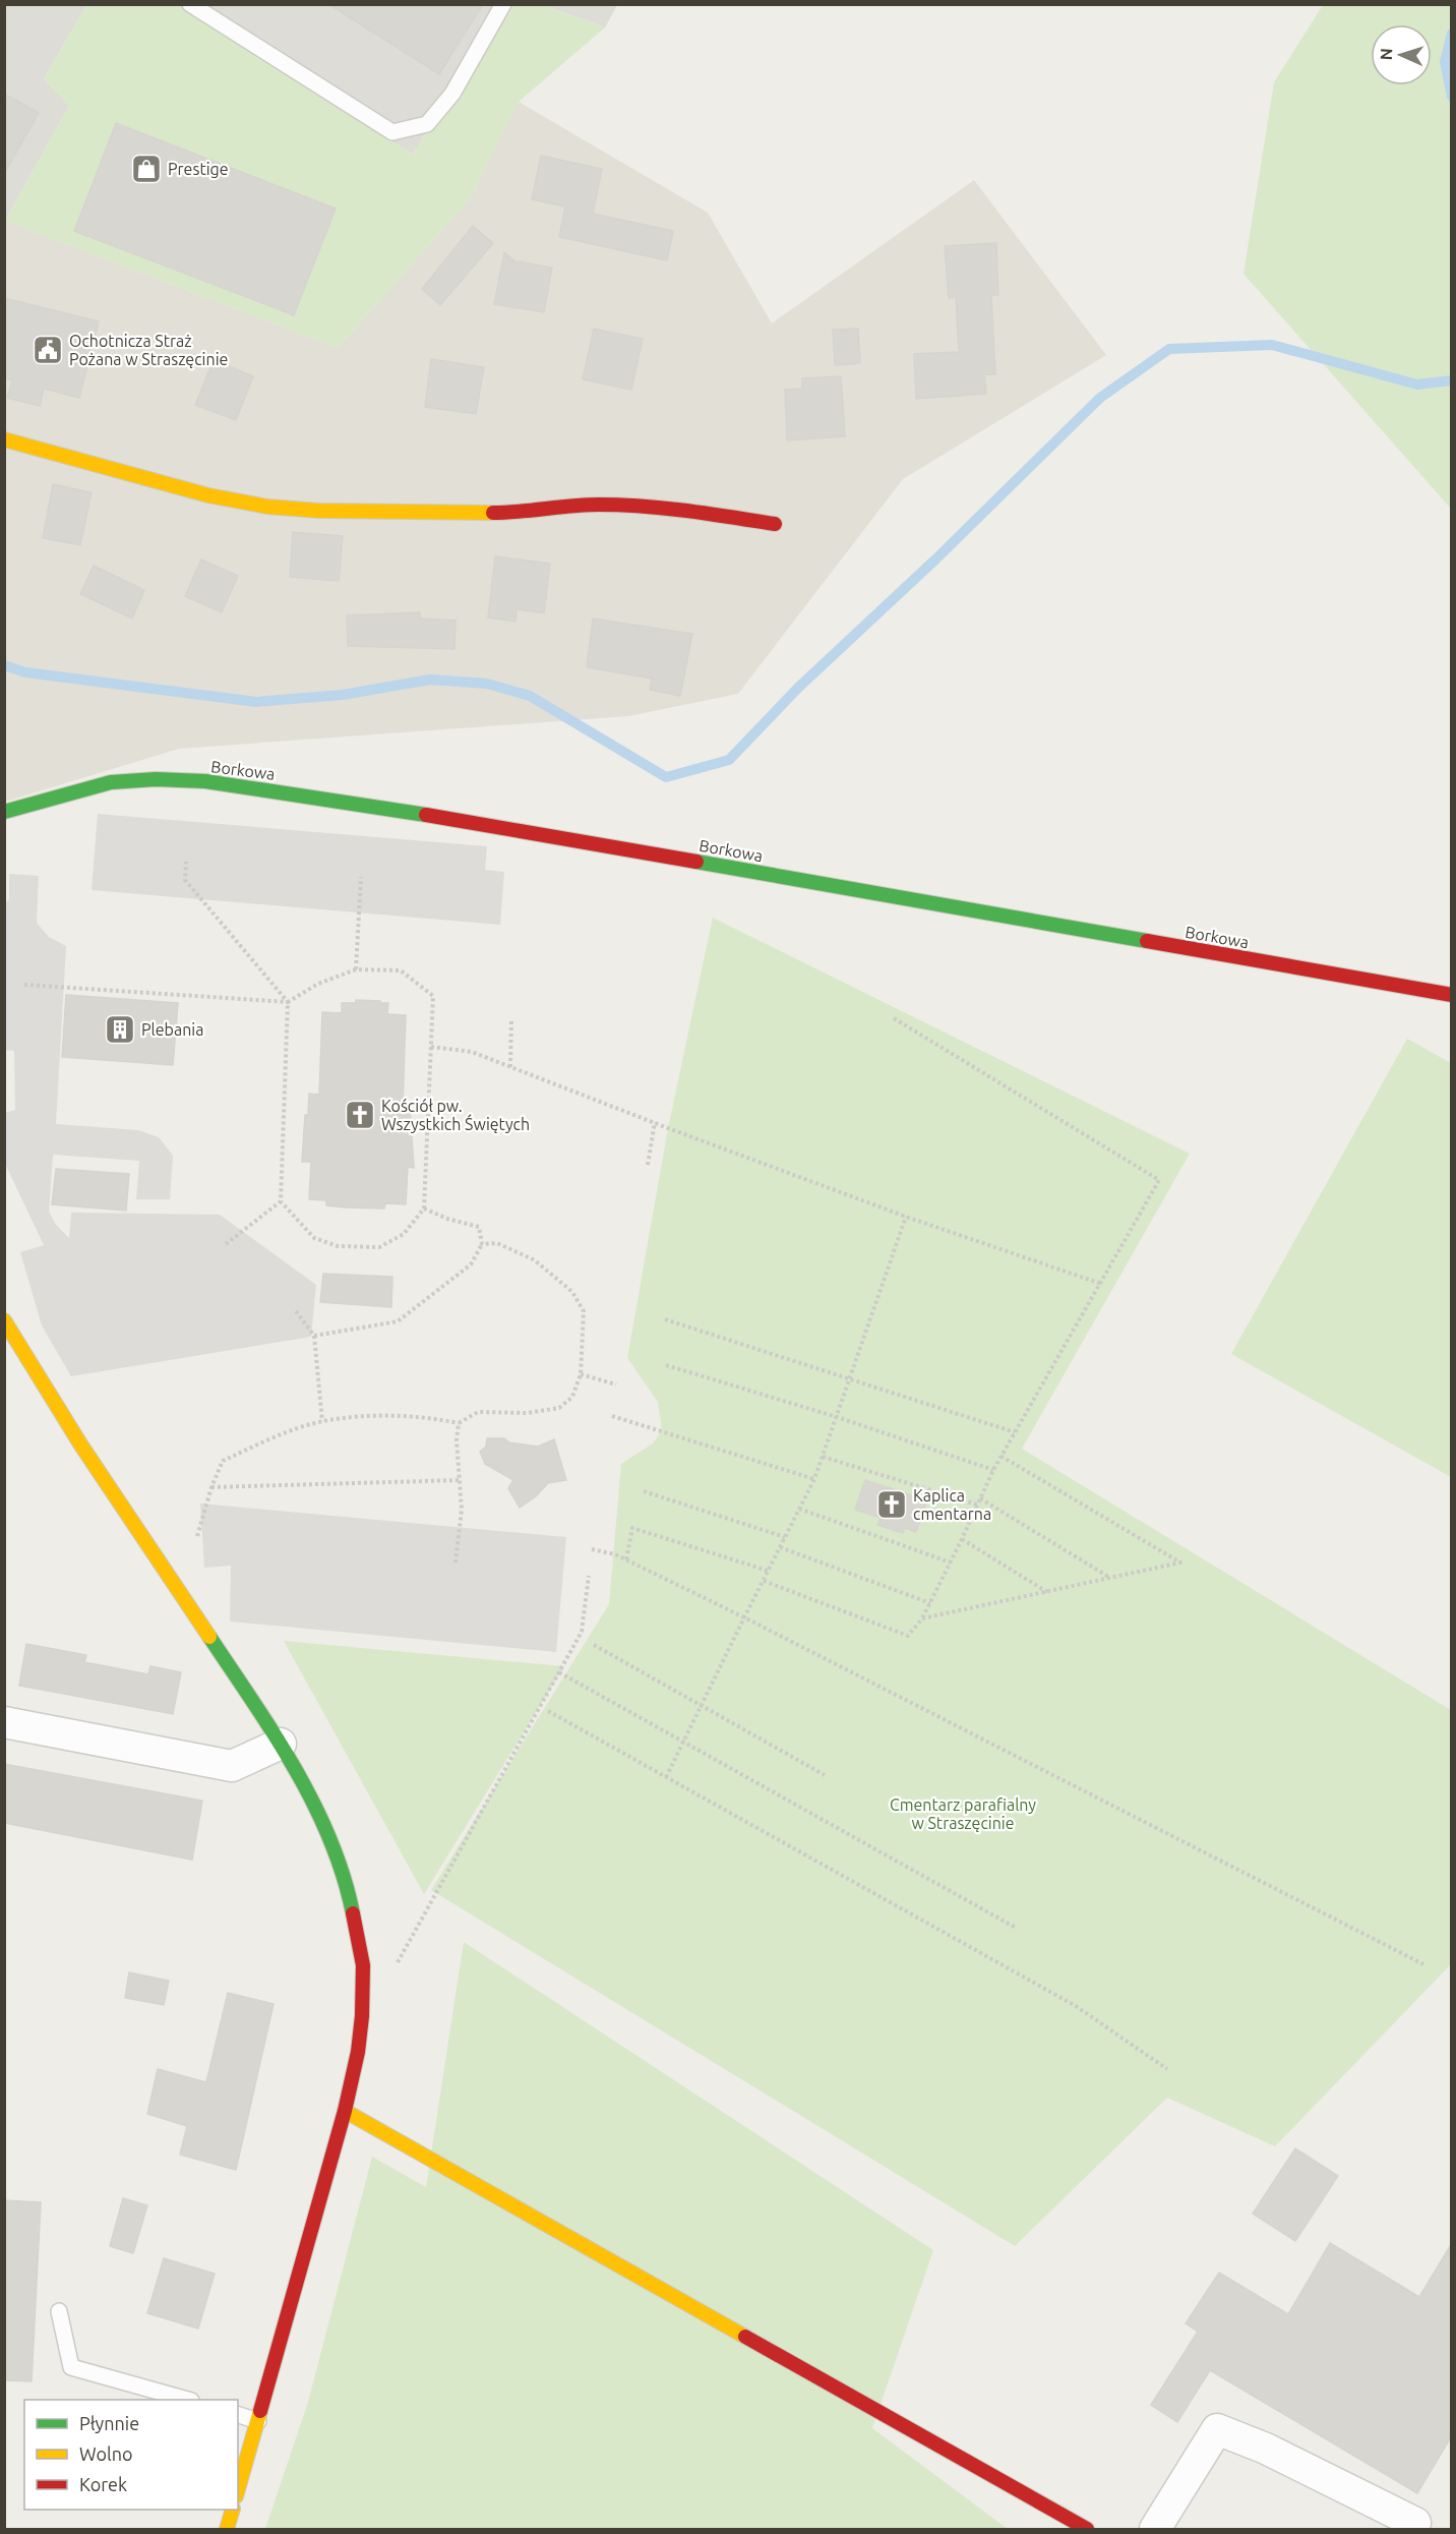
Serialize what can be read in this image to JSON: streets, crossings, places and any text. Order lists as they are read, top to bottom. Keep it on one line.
{"streets":{"street":["Borkowa"]},"parks":["Cmentarz parafialny w Straszęcinie"],"places":{"shop":["Prestige"],"public building":["Ochotnicza Straż Pożana w Straszęcinie"],"building":["Plebania"],"church":["Kościół pw. Wszystkich Świętych","Kaplica cmentarna"]},"legend":["Płynnie","Wolno","Korek"],"north":"left"}
